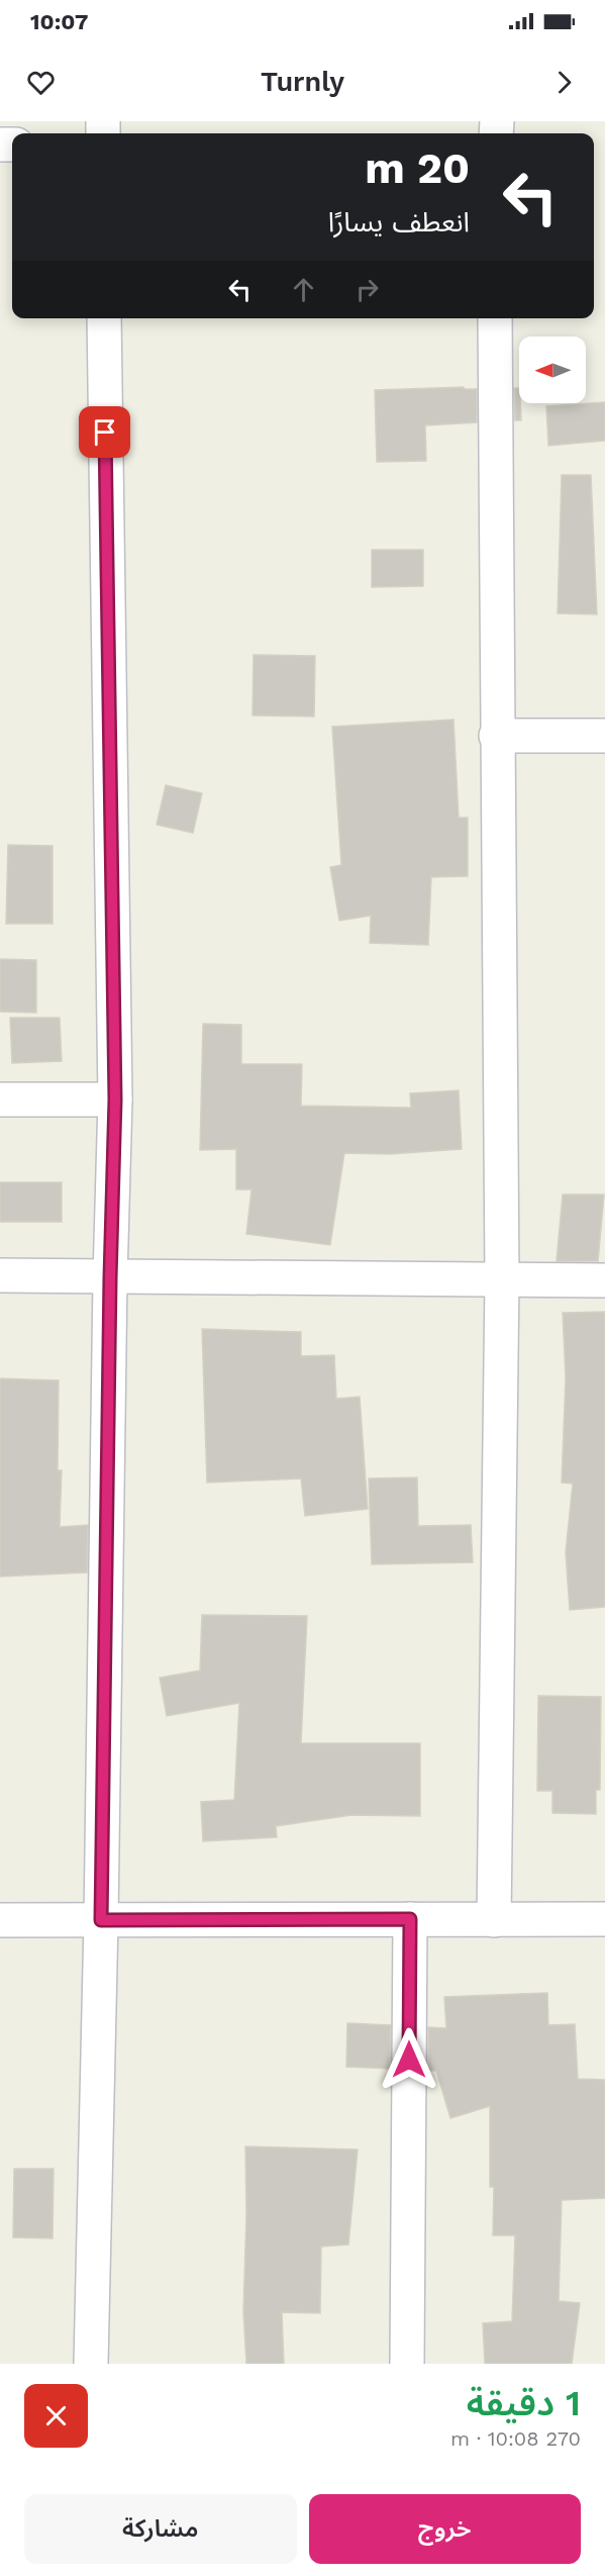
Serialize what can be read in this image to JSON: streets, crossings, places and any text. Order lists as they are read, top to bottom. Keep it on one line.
{"north":"left","page":{"status":"10:07","header":"Turnly","turn":["20 m","انعطف يسارًا"],"heading":["1 دقيقة","270 m · 10:08"],"buttons":["خروج","مشاركة"]}}
